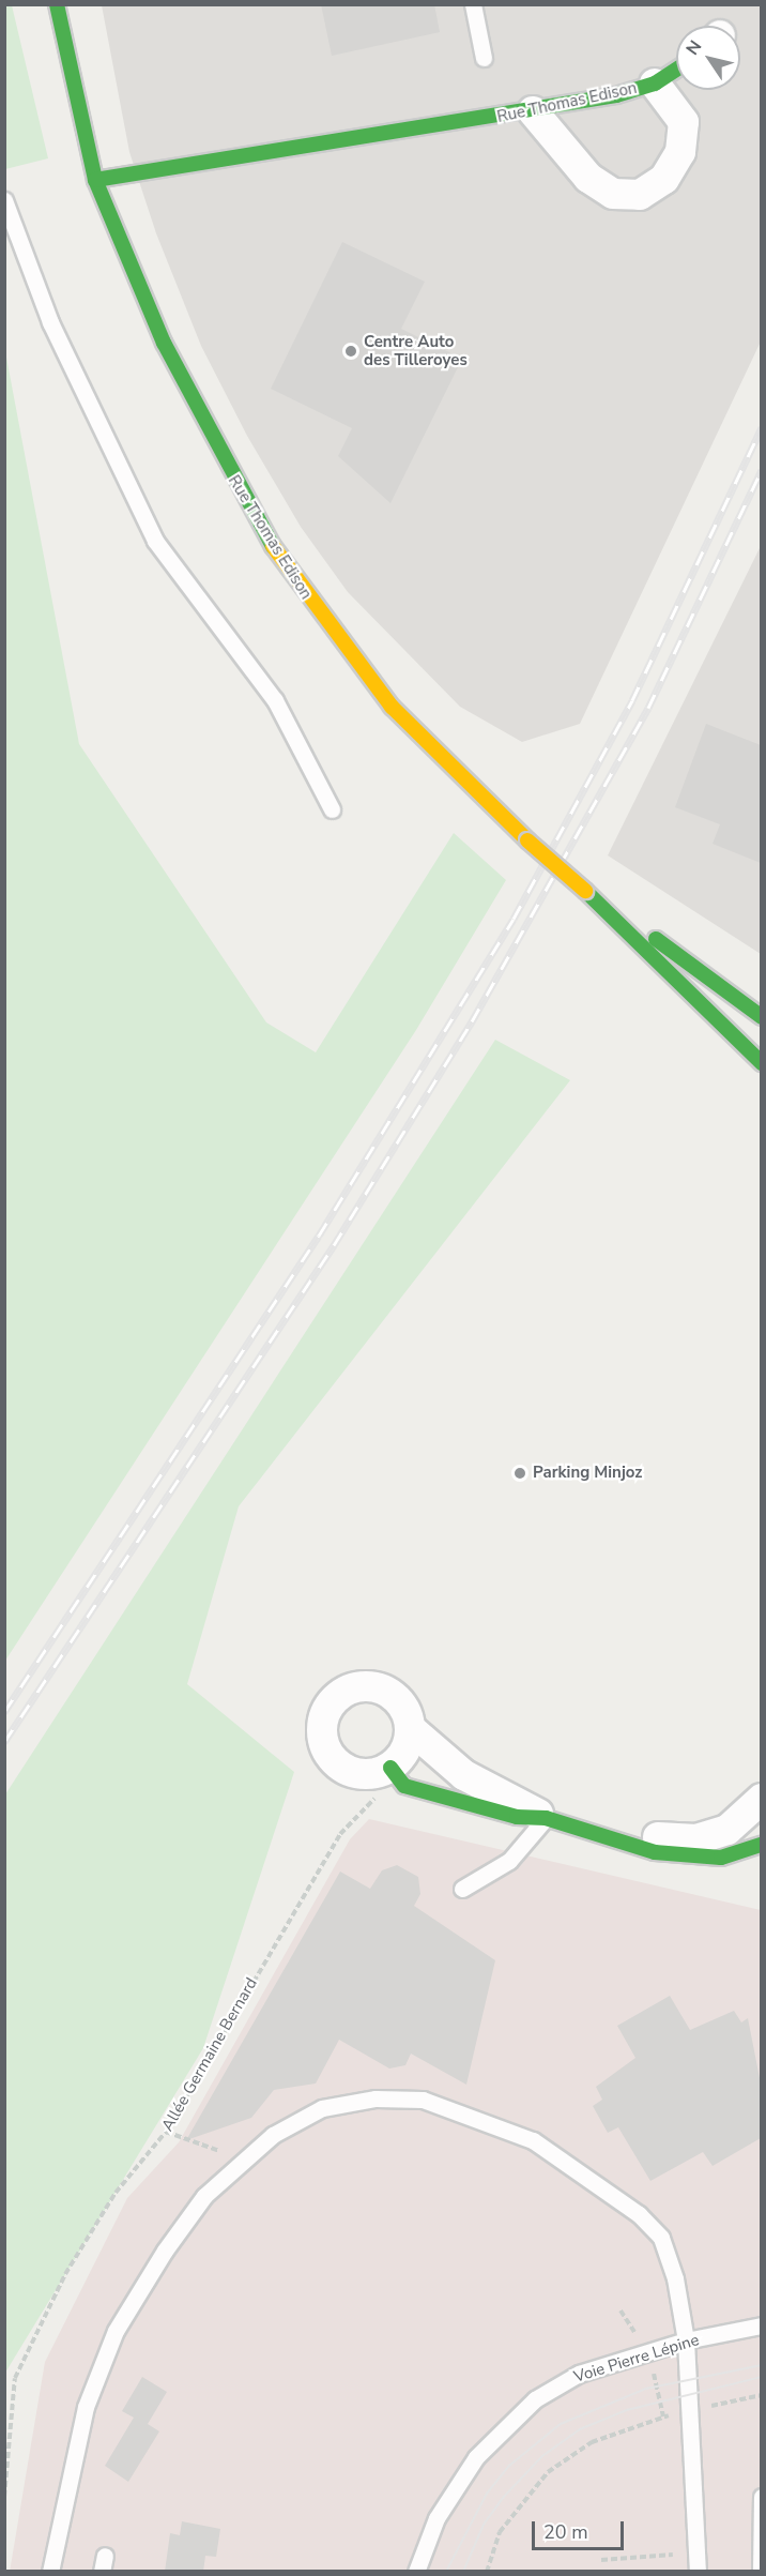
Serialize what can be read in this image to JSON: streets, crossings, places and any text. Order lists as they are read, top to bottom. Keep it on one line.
{"streets":{"street":["Rue Thomas Edison"],"lane":["Voie Pierre Lépine"],"path":["Allée Germaine Bernard"]},"places":["Centre Auto des Tilleroyes","Parking Minjoz"],"scale_bar":"20 m","north":"top left"}
